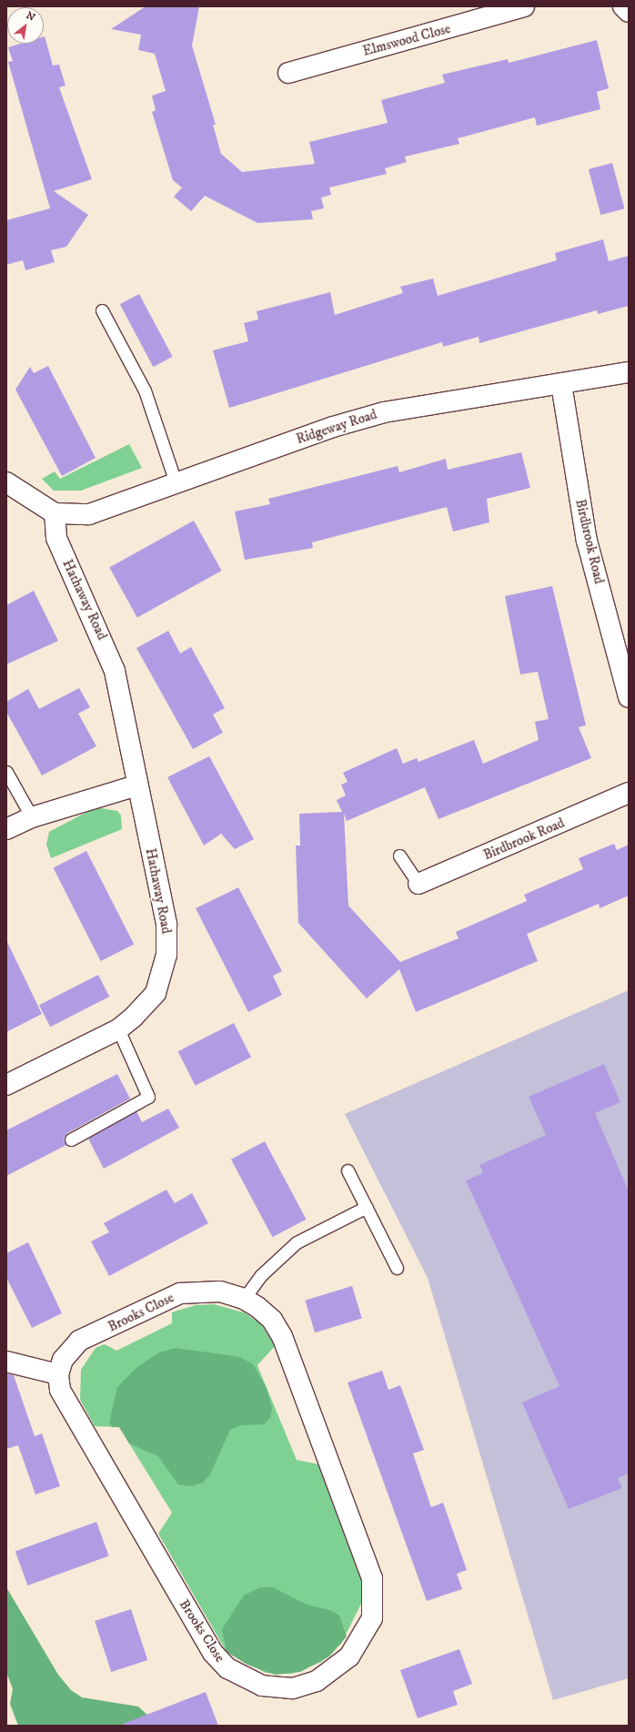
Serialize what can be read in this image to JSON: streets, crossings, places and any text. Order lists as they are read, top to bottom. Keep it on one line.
{"streets":{"street":["Elmswood Close","Ridgeway Road","Birdbrook Road","Hathaway Road","Brooks Close"]},"crossings":[["Ridgeway Road","Birdbrook Road"],["Ridgeway Road","Hathaway Road"]],"north":"top right"}
